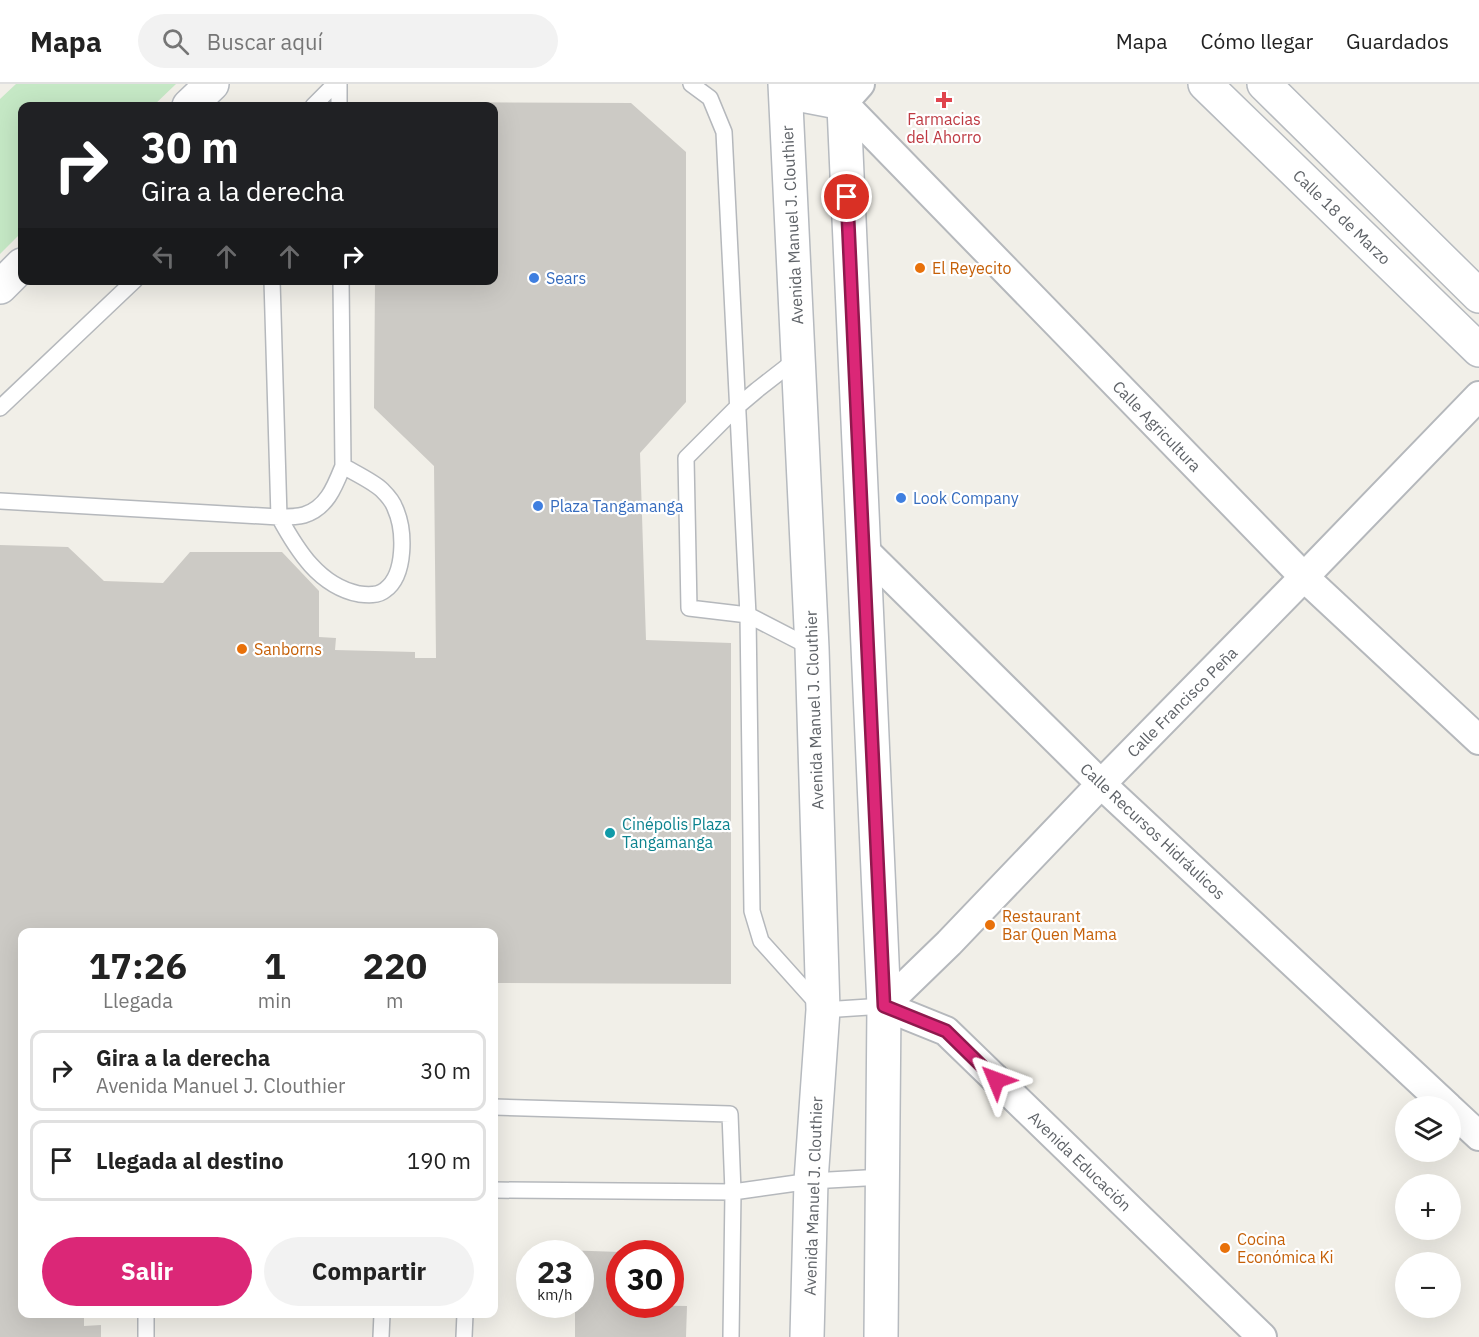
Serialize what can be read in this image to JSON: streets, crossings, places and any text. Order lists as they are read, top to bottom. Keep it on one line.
{"streets":{"main road":["Calle 18 de Marzo","Avenida Manuel J. Clouthier"],"street":["Calle Agricultura","Calle Francisco Peña","Calle Recursos Hidráulicos","Avenida Educación"]},"crossings":[["Calle Agricultura","Calle Francisco Peña"],["Calle Francisco Peña","Calle Recursos Hidráulicos"],["Calle Francisco Peña","Avenida Educación"]],"places":{"health":["Farmacias del Ahorro"],"other":["El Reyecito","Sears","Look Company","Plaza Tangamanga","Sanborns","Cinépolis Plaza Tangamanga","Restaurant Bar Quen Mama","Cocina Económica Ki"]},"page":{"header":"Mapa","search":"Buscar aquí","nav":["Mapa","Cómo llegar","Guardados"],"turn":["30 m","Gira a la derecha"],"eta":["17:26","Llegada","1","min","220","m"],"list":[{"name":"Gira a la derecha","note":"Avenida Manuel J. Clouthier","value":"30 m"},{"name":"Llegada al destino","value":"190 m"}],"map_buttons":["+","−"],"buttons":["Salir","Compartir"],"speed":"23 km/h","limit":"30"}}
